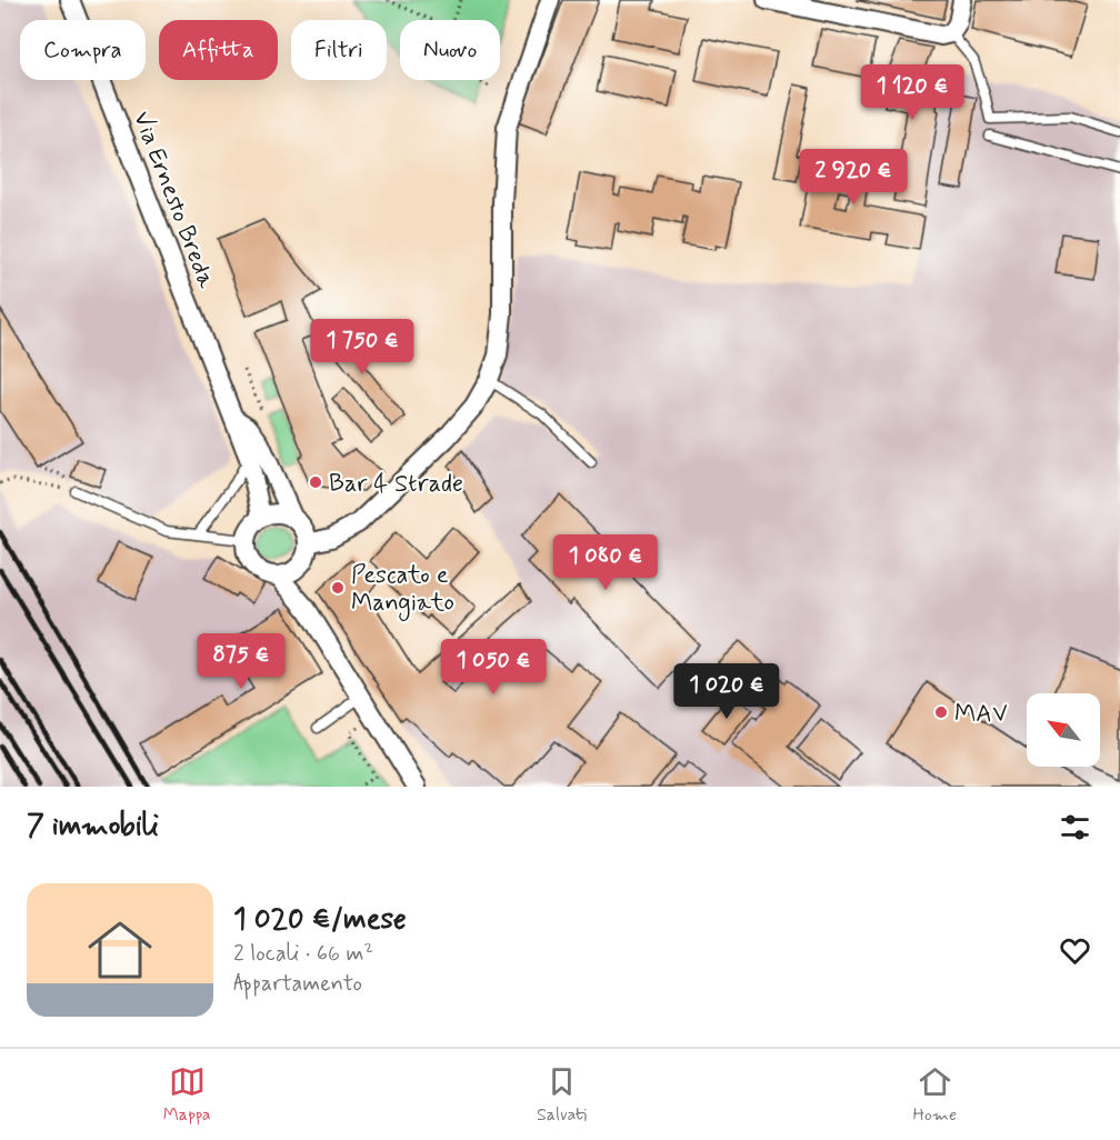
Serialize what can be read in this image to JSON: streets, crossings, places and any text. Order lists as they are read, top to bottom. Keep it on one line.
{"streets":{"street":["Via Ernesto Breda"]},"places":["Bar 4 Strade","Pescato e Mangiato","MAV"],"north":"top left","page":{"chip":["Compra","Affitta","Filtri","Nuovo"],"price":["1 120 €","2 920 €","1 750 €","1 080 €","875 €","1 050 €","1 020 €"],"heading":"7 immobili","list":[{"name":"1 020 €/mese","note":"2 locali · 66 m² · Appartamento"}],"tabs":["Mappa","Salvati","Home"]}}
